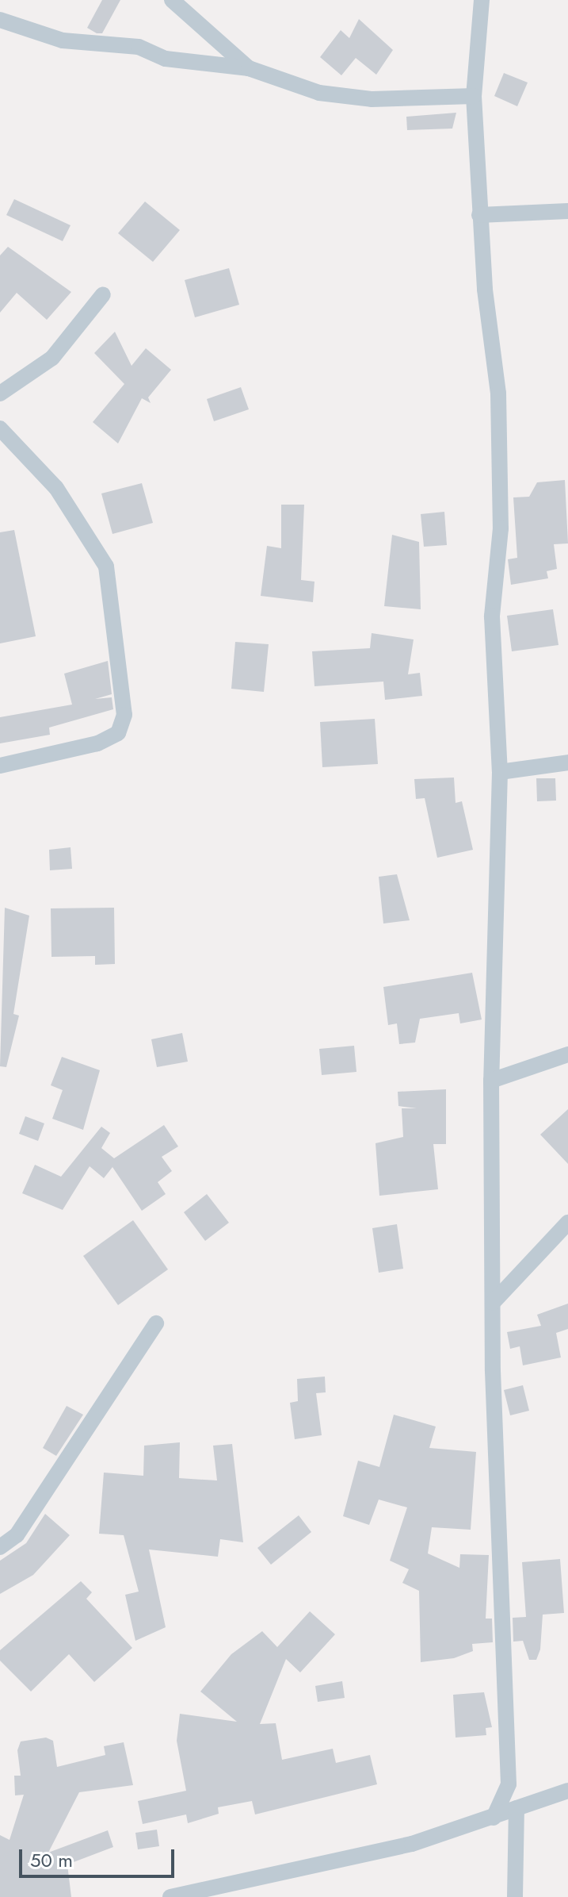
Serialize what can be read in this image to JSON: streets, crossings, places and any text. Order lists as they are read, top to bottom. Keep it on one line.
{"scale_bar":"50 m"}
